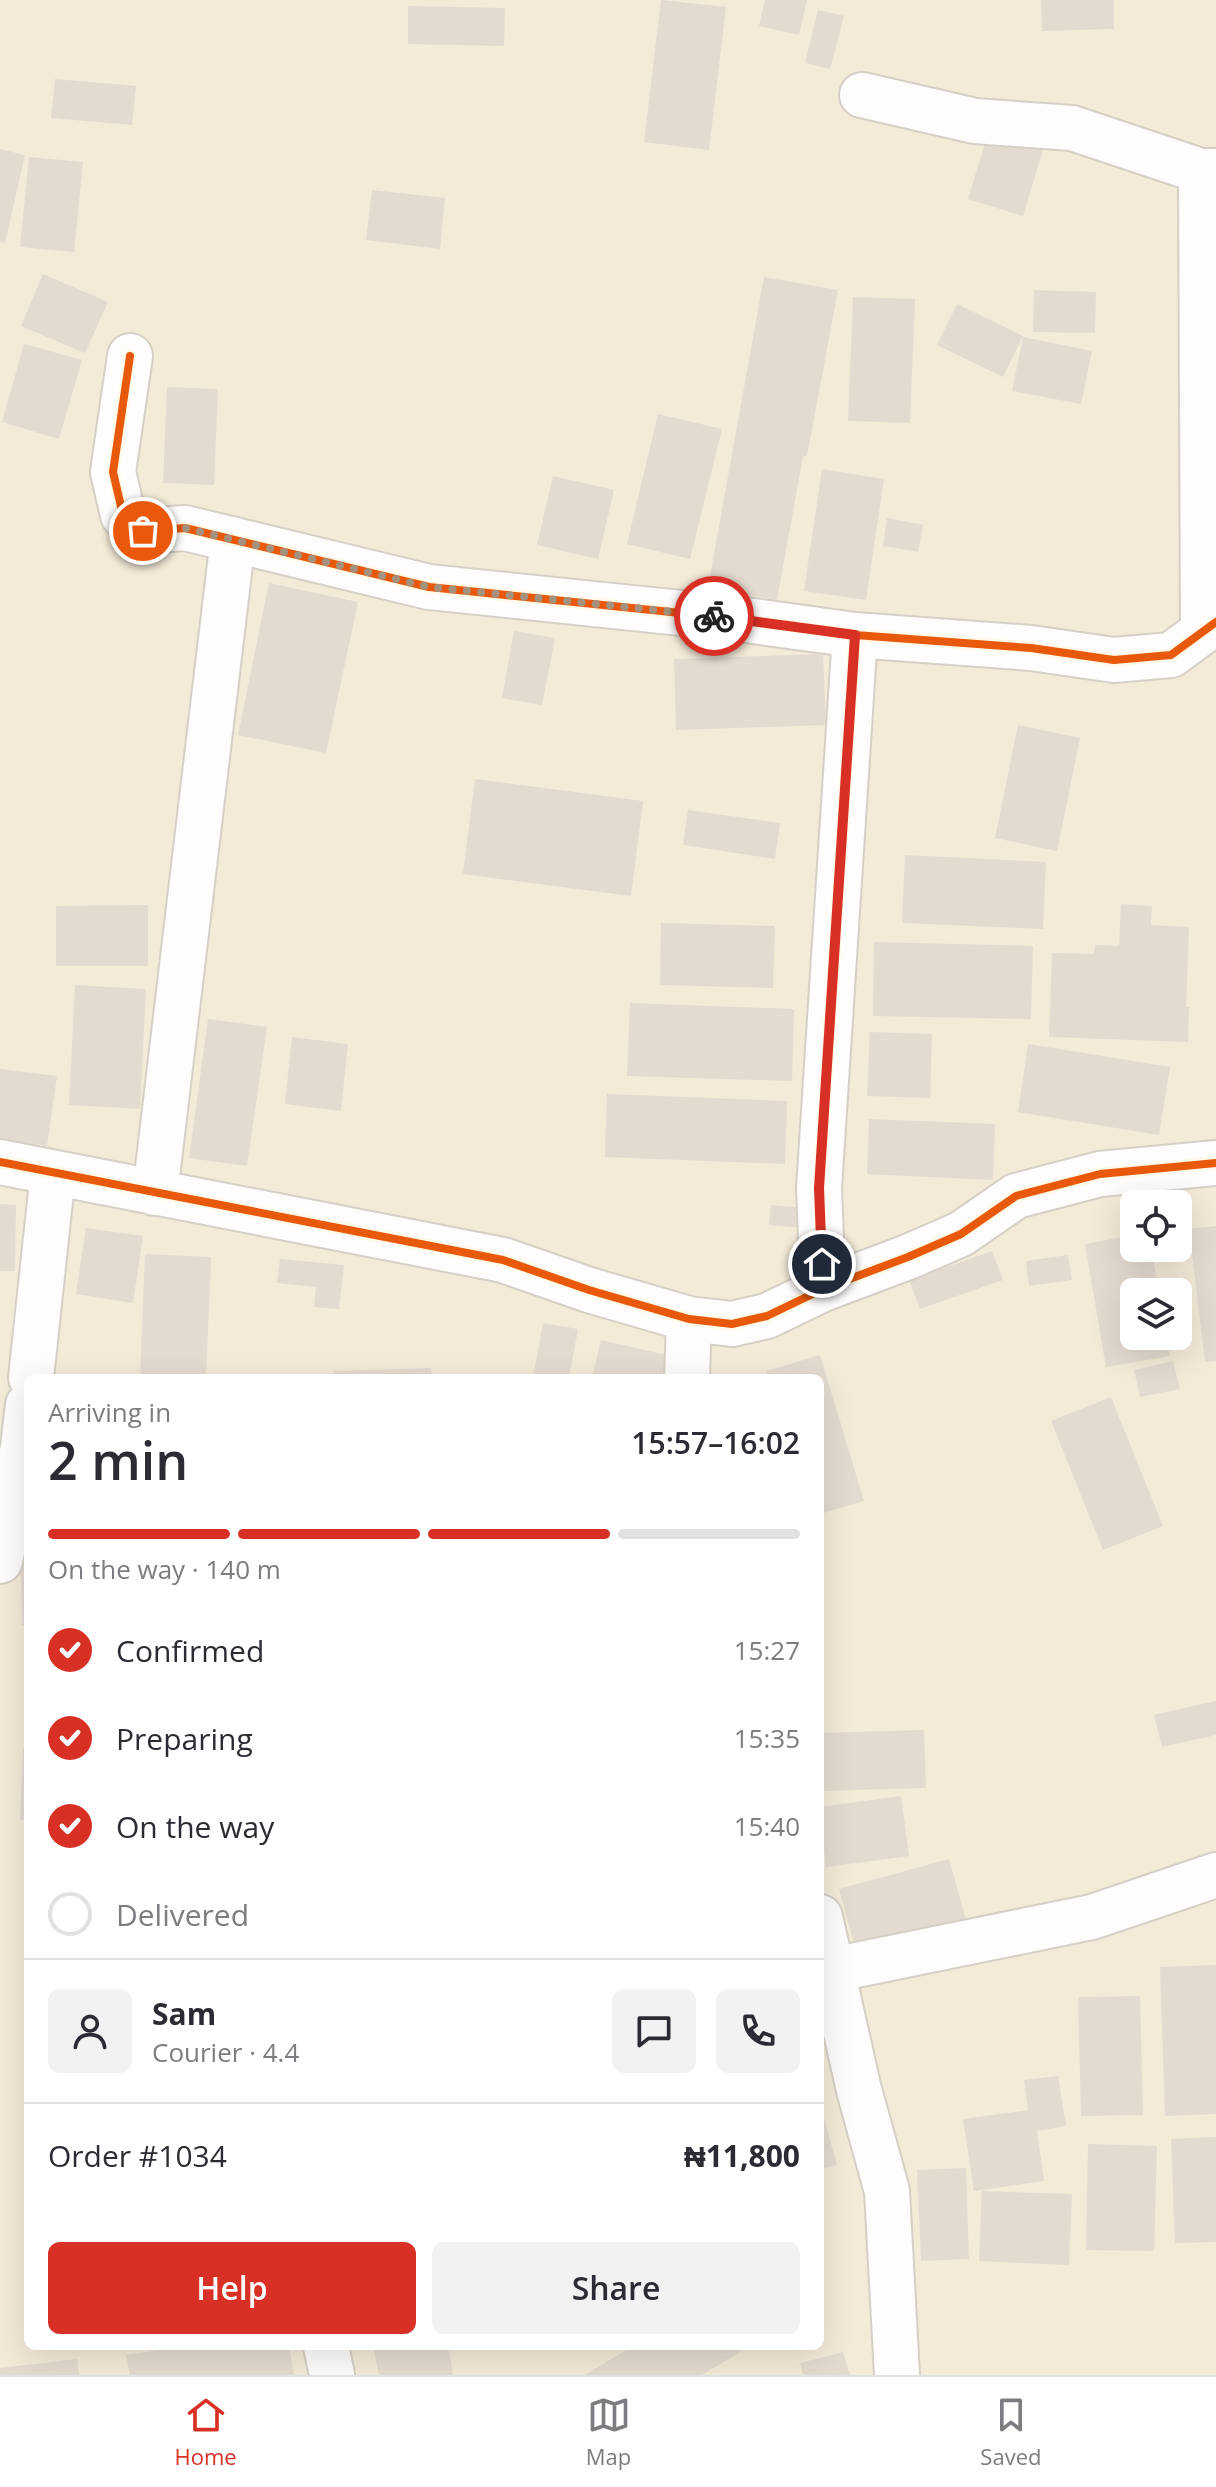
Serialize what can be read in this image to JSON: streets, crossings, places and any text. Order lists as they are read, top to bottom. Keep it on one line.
{"page":{"heading":["2 min","Arriving in","15:57–16:02"],"panel":["Sam","Courier · 4.4","Order #1034","₦11,800"],"bar":"On the way · 140 m","list":[["Confirmed","15:27"],["Preparing","15:35"],["On the way","15:40"],"Delivered"],"buttons":["Help","Share"],"tabs":["Home","Map","Saved"]}}
